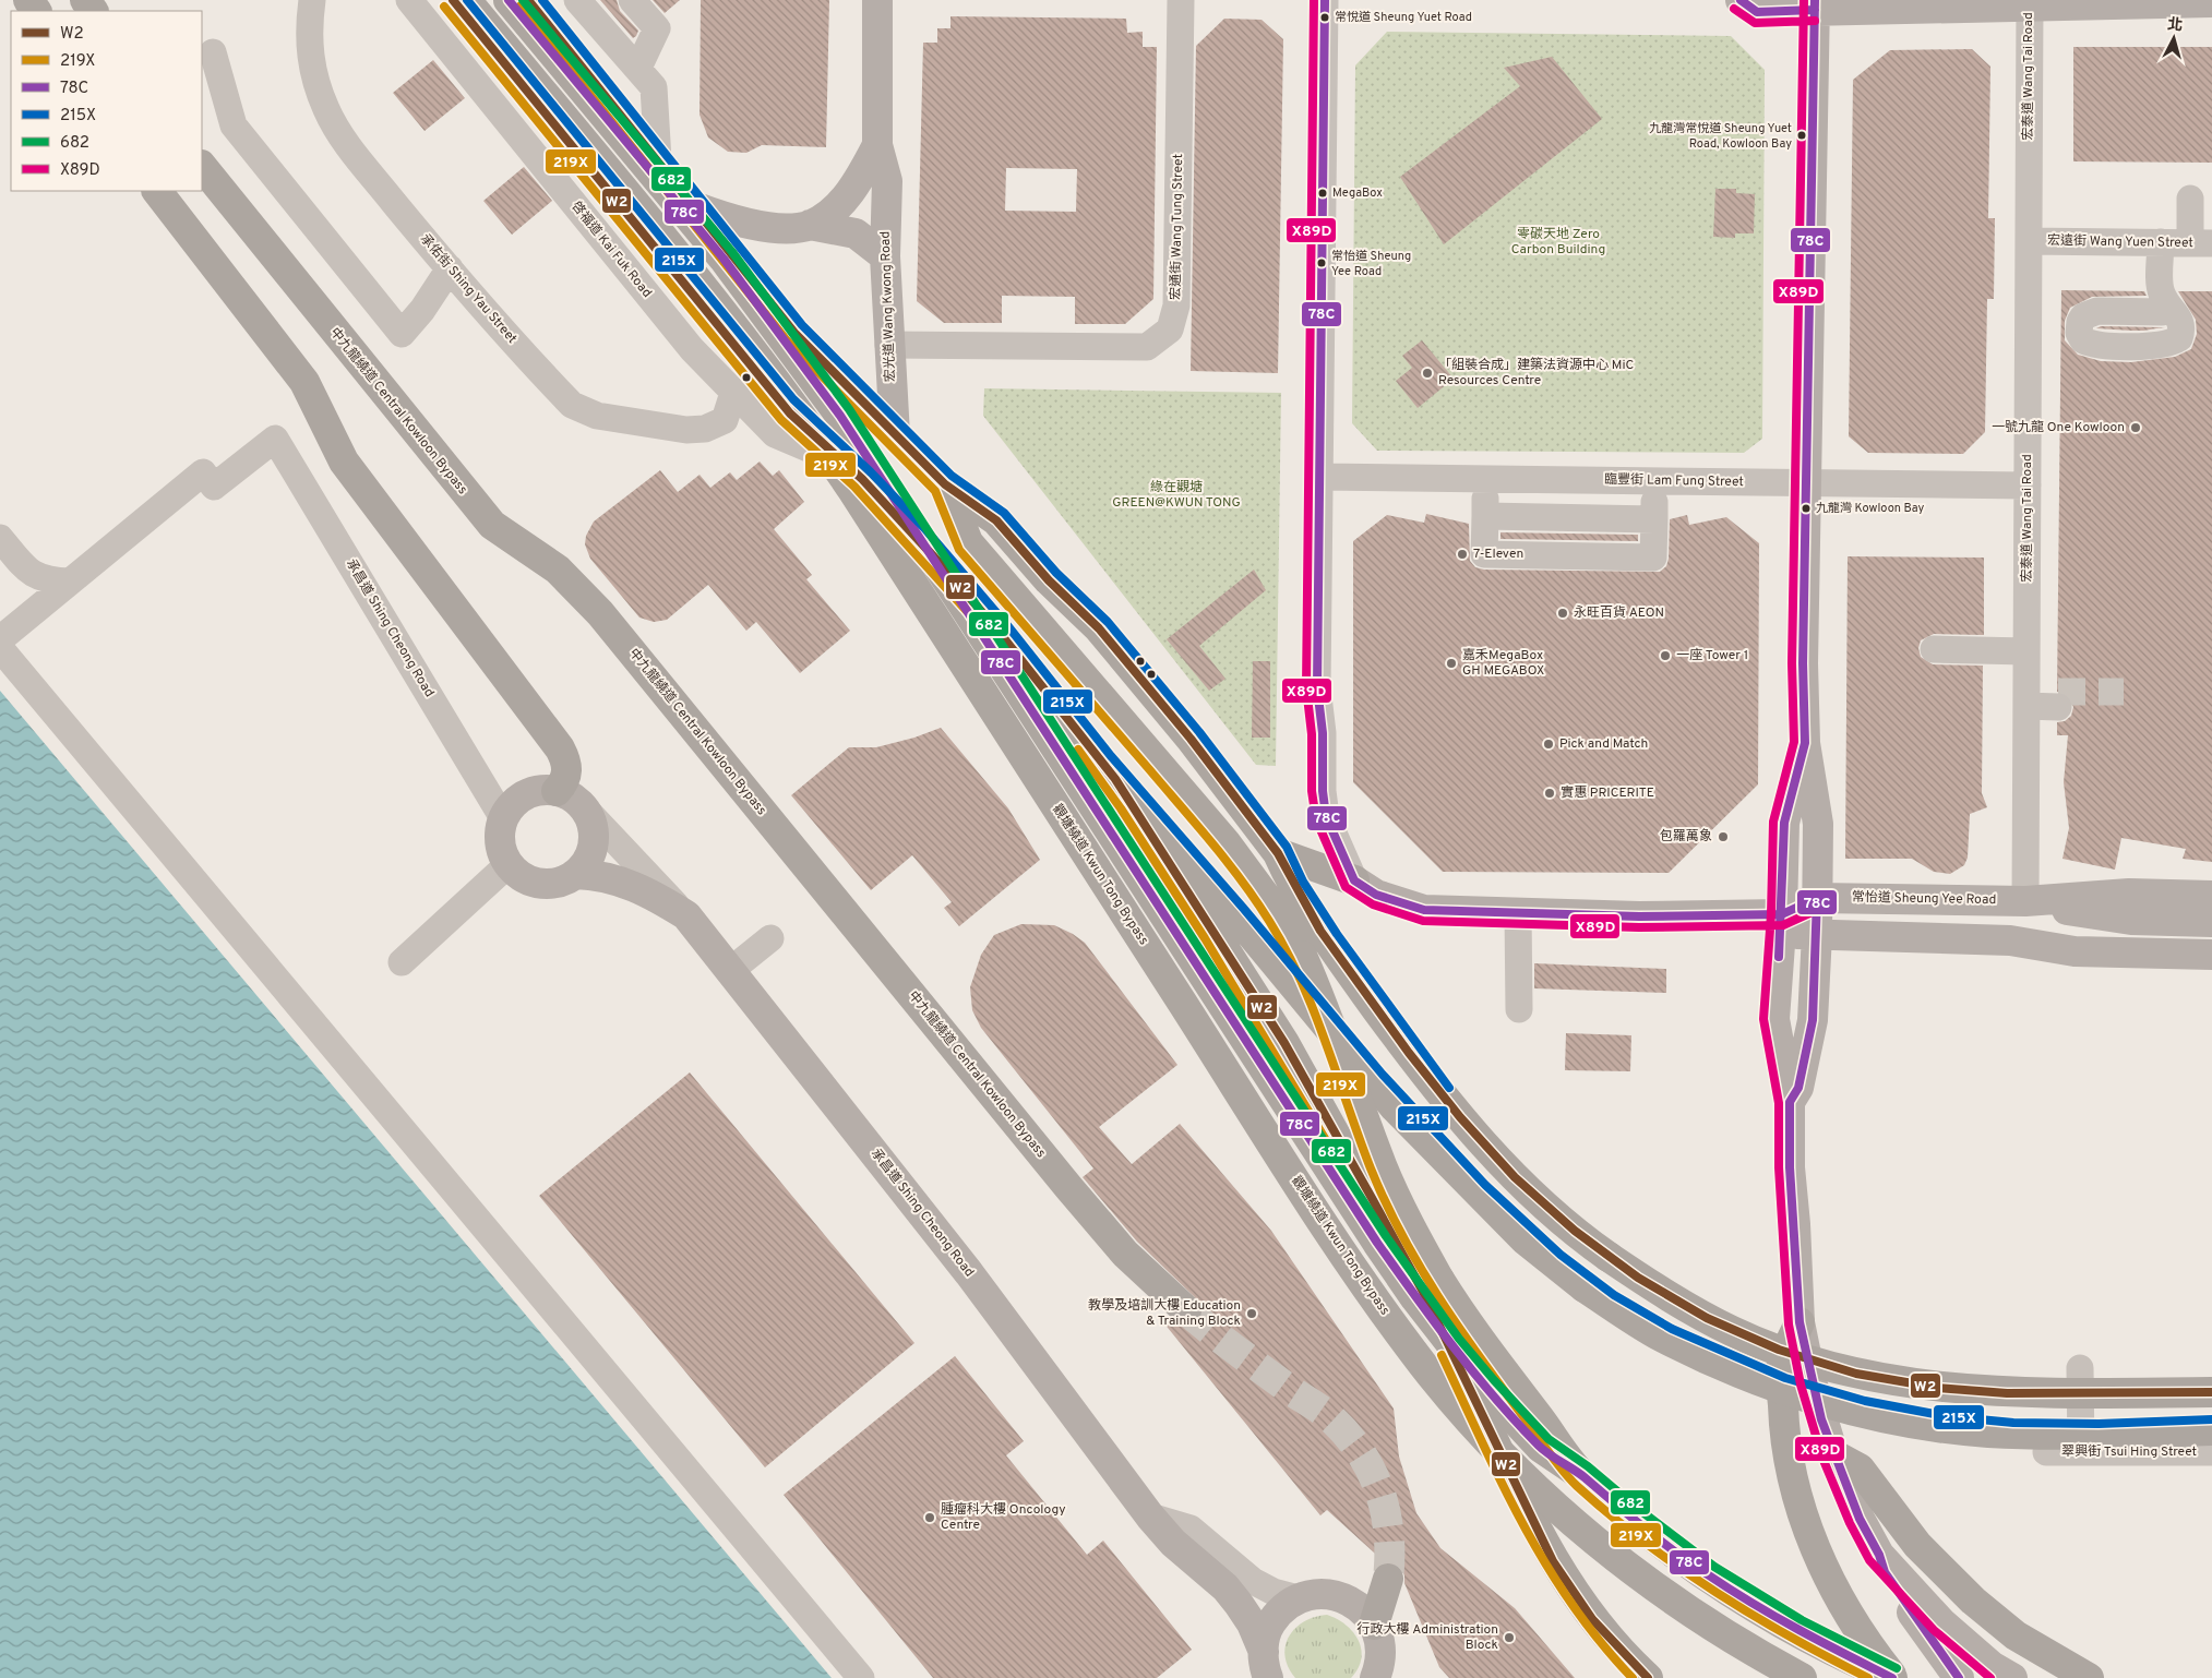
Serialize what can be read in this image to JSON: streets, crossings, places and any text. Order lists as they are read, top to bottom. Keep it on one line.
{"streets":{"highway":["啓福道 Kai Fuk Road","中九龍繞道 Central Kowloon Bypass","觀塘繞道 Kwun Tong Bypass"],"main road":["宏光道 Wang Kwong Road","承昌道 Shing Cheong Road","常怡道 Sheung Yee Road"],"street":["宏泰道 Wang Tai Road","宏通街 Wang Tung Street","宏遠街 Wang Yuen Street","承佑街 Shing Yau Street","臨豐街 Lam Fung Street","翠興街 Tsui Hing Street"]},"crossings":[["宏泰道 Wang Tai Road","宏遠街 Wang Yuen Street"],["宏泰道 Wang Tai Road","臨豐街 Lam Fung Street"],["宏泰道 Wang Tai Road","常怡道 Sheung Yee Road"],["宏通街 Wang Tung Street","宏光道 Wang Kwong Road"],["啓福道 Kai Fuk Road","承佑街 Shing Yau Street"]],"parks":["零碳天地 Zero Carbon Building","綠在觀塘 GREEN@KWUN TONG"],"places":["常悅道 Sheung Yuet Road","九龍灣常悅道 Sheung Yuet Road, Kowloon Bay","MegaBox","常怡道 Sheung Yee Road","「組裝合成」建築法資源中心 MiC Resources Centre","一號九龍 One Kowloon","九龍灣 Kowloon Bay","7-Eleven","永旺百貨 AEON","一座 Tower 1","嘉禾MegaBox GH MEGABOX","Pick and Match","實惠 PRICERITE","包羅萬象","教學及培訓大樓 Education & Training Block","腫瘤科大樓 Oncology Centre","行政大樓 Administration Block"],"lines":["transit line W2","transit line 78C","transit line 215X","transit line 682","transit line X89D","transit line 219X"],"legend":["W2","219X","78C","215X","682","X89D"],"north":"top"}
